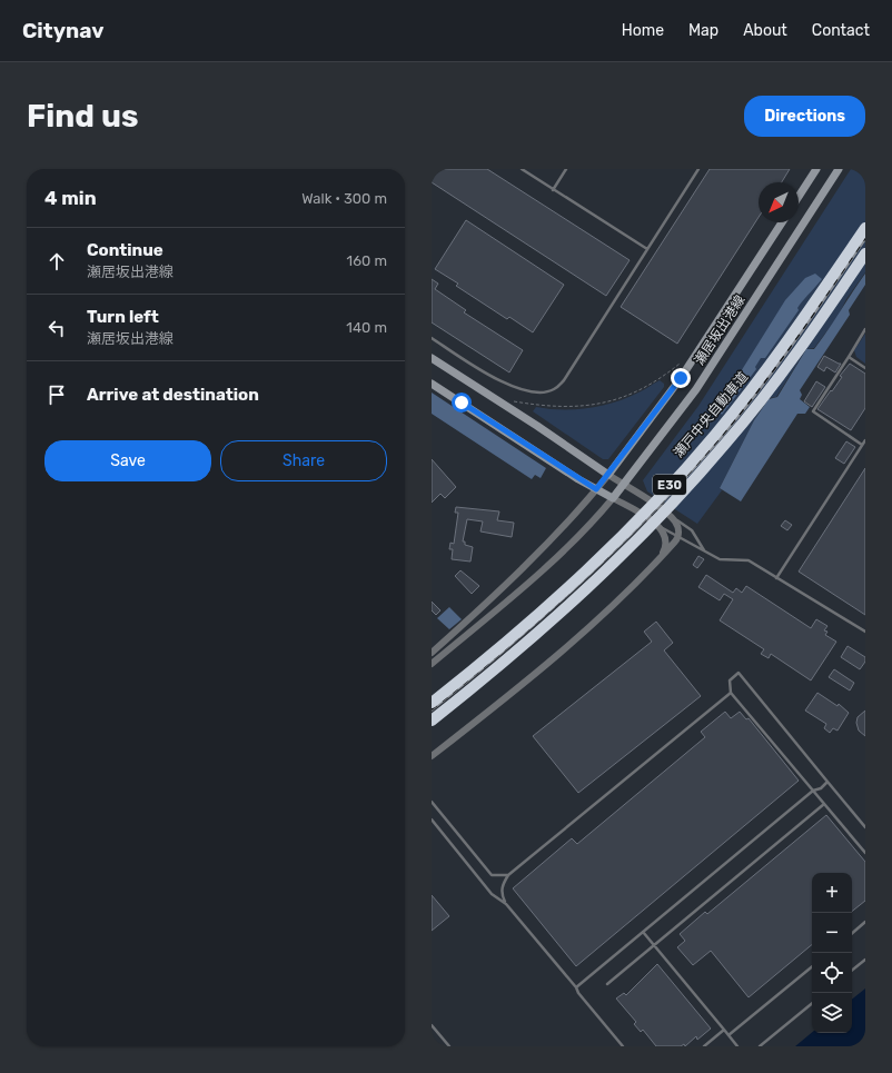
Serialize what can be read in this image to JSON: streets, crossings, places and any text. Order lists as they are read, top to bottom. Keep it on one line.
{"streets":{"highway":["瀬戸中央自動車道","E30"],"main road":["瀬居坂出港線"]},"north":"bottom left","page":{"header":"Citynav","nav":["Home","Map","About","Contact"],"buttons":["Directions",["Save","Share"]],"title":"Find us","heading":["4 min","Walk · 300 m"],"list":[["Continue","瀬居坂出港線","160 m"],["Turn left","瀬居坂出港線","140 m"],"Arrive at destination"],"map_buttons":["+","−"]}}
